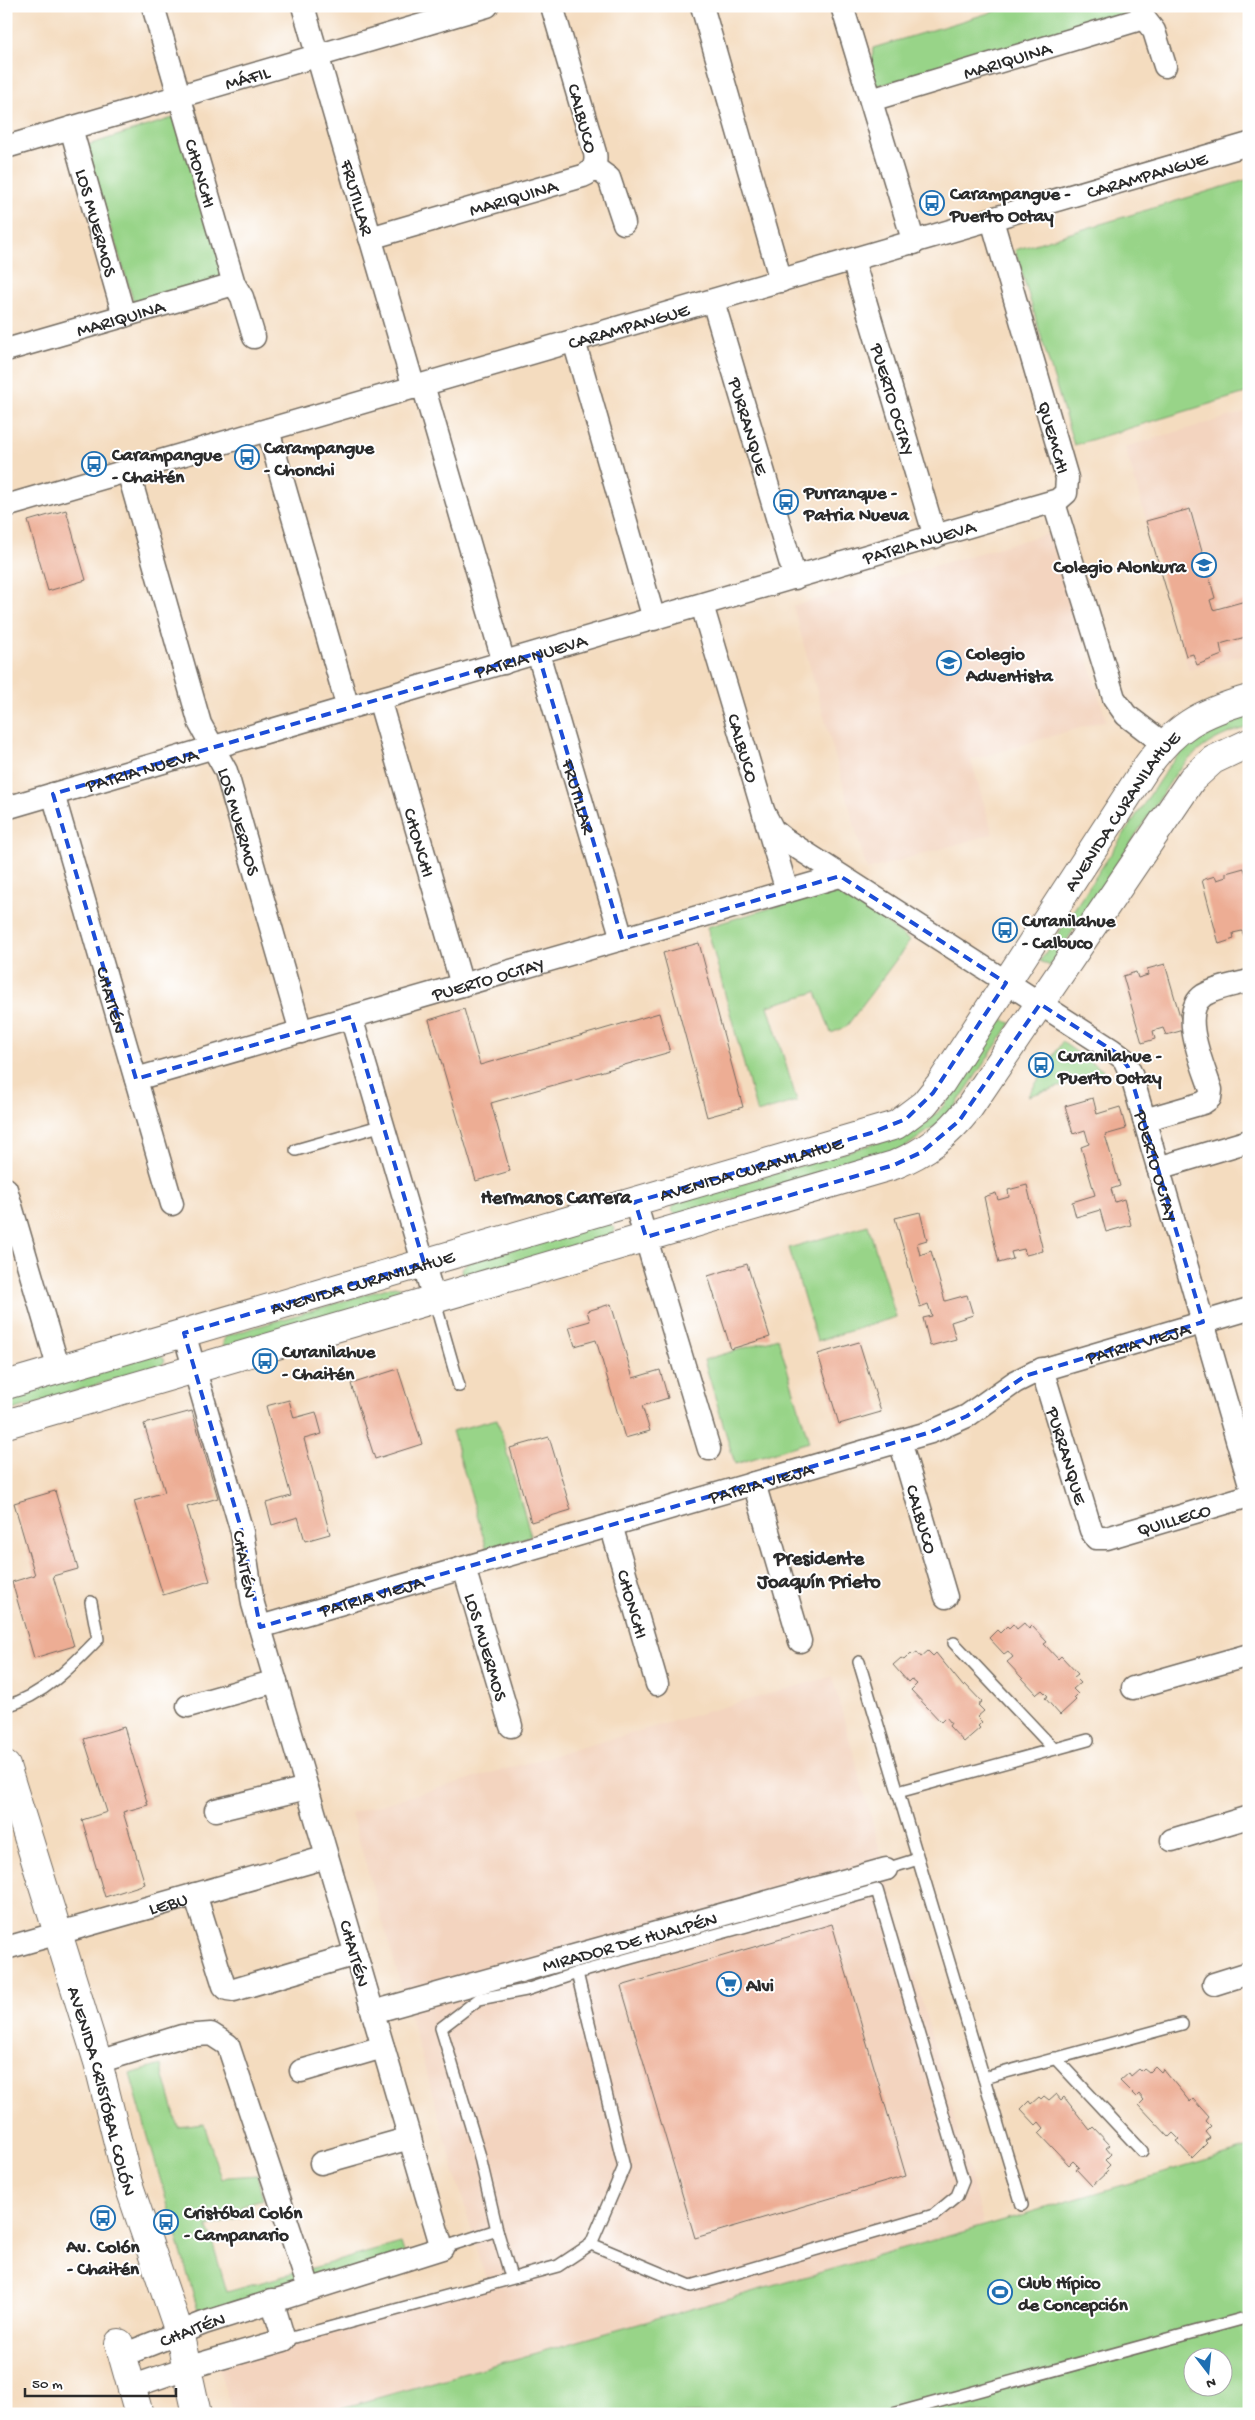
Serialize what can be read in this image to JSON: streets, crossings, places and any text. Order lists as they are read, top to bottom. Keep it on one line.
{"streets":{"main road":["AVENIDA CURANILAHUE","AVENIDA CRISTÓBAL COLÓN"],"street":["MARIQUINA","MÁFIL","CALBUCO","CHONCHI","CARAMPANGUE","FRUTILLAR","LOS MUERMOS","PUERTO OCTAY","PURRANQUE","QUEMCHI","PATRIA NUEVA","CHAITÉN","PATRIA VIEJA","QUILLECO","LEBU","MIRADOR DE HUALPÉN"]},"crossings":[["MARIQUINA","CALBUCO"],["MARIQUINA","CHONCHI"],["MARIQUINA","FRUTILLAR"],["MARIQUINA","LOS MUERMOS"],["MÁFIL","CHONCHI"],["MÁFIL","FRUTILLAR"],["MÁFIL","LOS MUERMOS"],["CALBUCO","PUERTO OCTAY"],["CALBUCO","PATRIA NUEVA"],["CALBUCO","PATRIA VIEJA"],["CHONCHI","PUERTO OCTAY"],["CHONCHI","PATRIA NUEVA"],["CHONCHI","PATRIA VIEJA"],["CARAMPANGUE","FRUTILLAR"],["CARAMPANGUE","LOS MUERMOS"],["CARAMPANGUE","PUERTO OCTAY"],["CARAMPANGUE","PURRANQUE"],["CARAMPANGUE","QUEMCHI"],["FRUTILLAR","PUERTO OCTAY"],["FRUTILLAR","PATRIA NUEVA"],["LOS MUERMOS","PUERTO OCTAY"],["LOS MUERMOS","PATRIA NUEVA"],["LOS MUERMOS","PATRIA VIEJA"],["PUERTO OCTAY","PATRIA NUEVA"],["PUERTO OCTAY","AVENIDA CURANILAHUE"],["PUERTO OCTAY","CHAITÉN"],["PUERTO OCTAY","PATRIA VIEJA"],["PURRANQUE","PATRIA NUEVA"],["PURRANQUE","PATRIA VIEJA"],["PURRANQUE","QUILLECO"],["QUEMCHI","PATRIA NUEVA"],["QUEMCHI","AVENIDA CURANILAHUE"],["PATRIA NUEVA","CHAITÉN"],["AVENIDA CURANILAHUE","CHAITÉN"],["CHAITÉN","PATRIA VIEJA"],["CHAITÉN","LEBU"],["CHAITÉN","MIRADOR DE HUALPÉN"],["CHAITÉN","AVENIDA CRISTÓBAL COLÓN"],["LEBU","AVENIDA CRISTÓBAL COLÓN"]],"districts":["Hermanos Carrera","Presidente Joaquín Prieto"],"places":{"bus stop":["Carampangue - Puerto Octay","Carampangue - Chonchi","Carampangue - Chaitén","Purranque - Patria Nueva","Curanilahue - Calbuco","Curanilahue - Puerto Octay","Curanilahue - Chaitén","Av. Colón - Chaitén","Cristóbal Colón - Campanario"],"school or university":["Colegio Alonkura","Colegio Adventista"],"supermarket":["Alvi"],"sports":["Club Hípico de Concepción"]},"scale_bar":"50 m","north":"bottom"}
